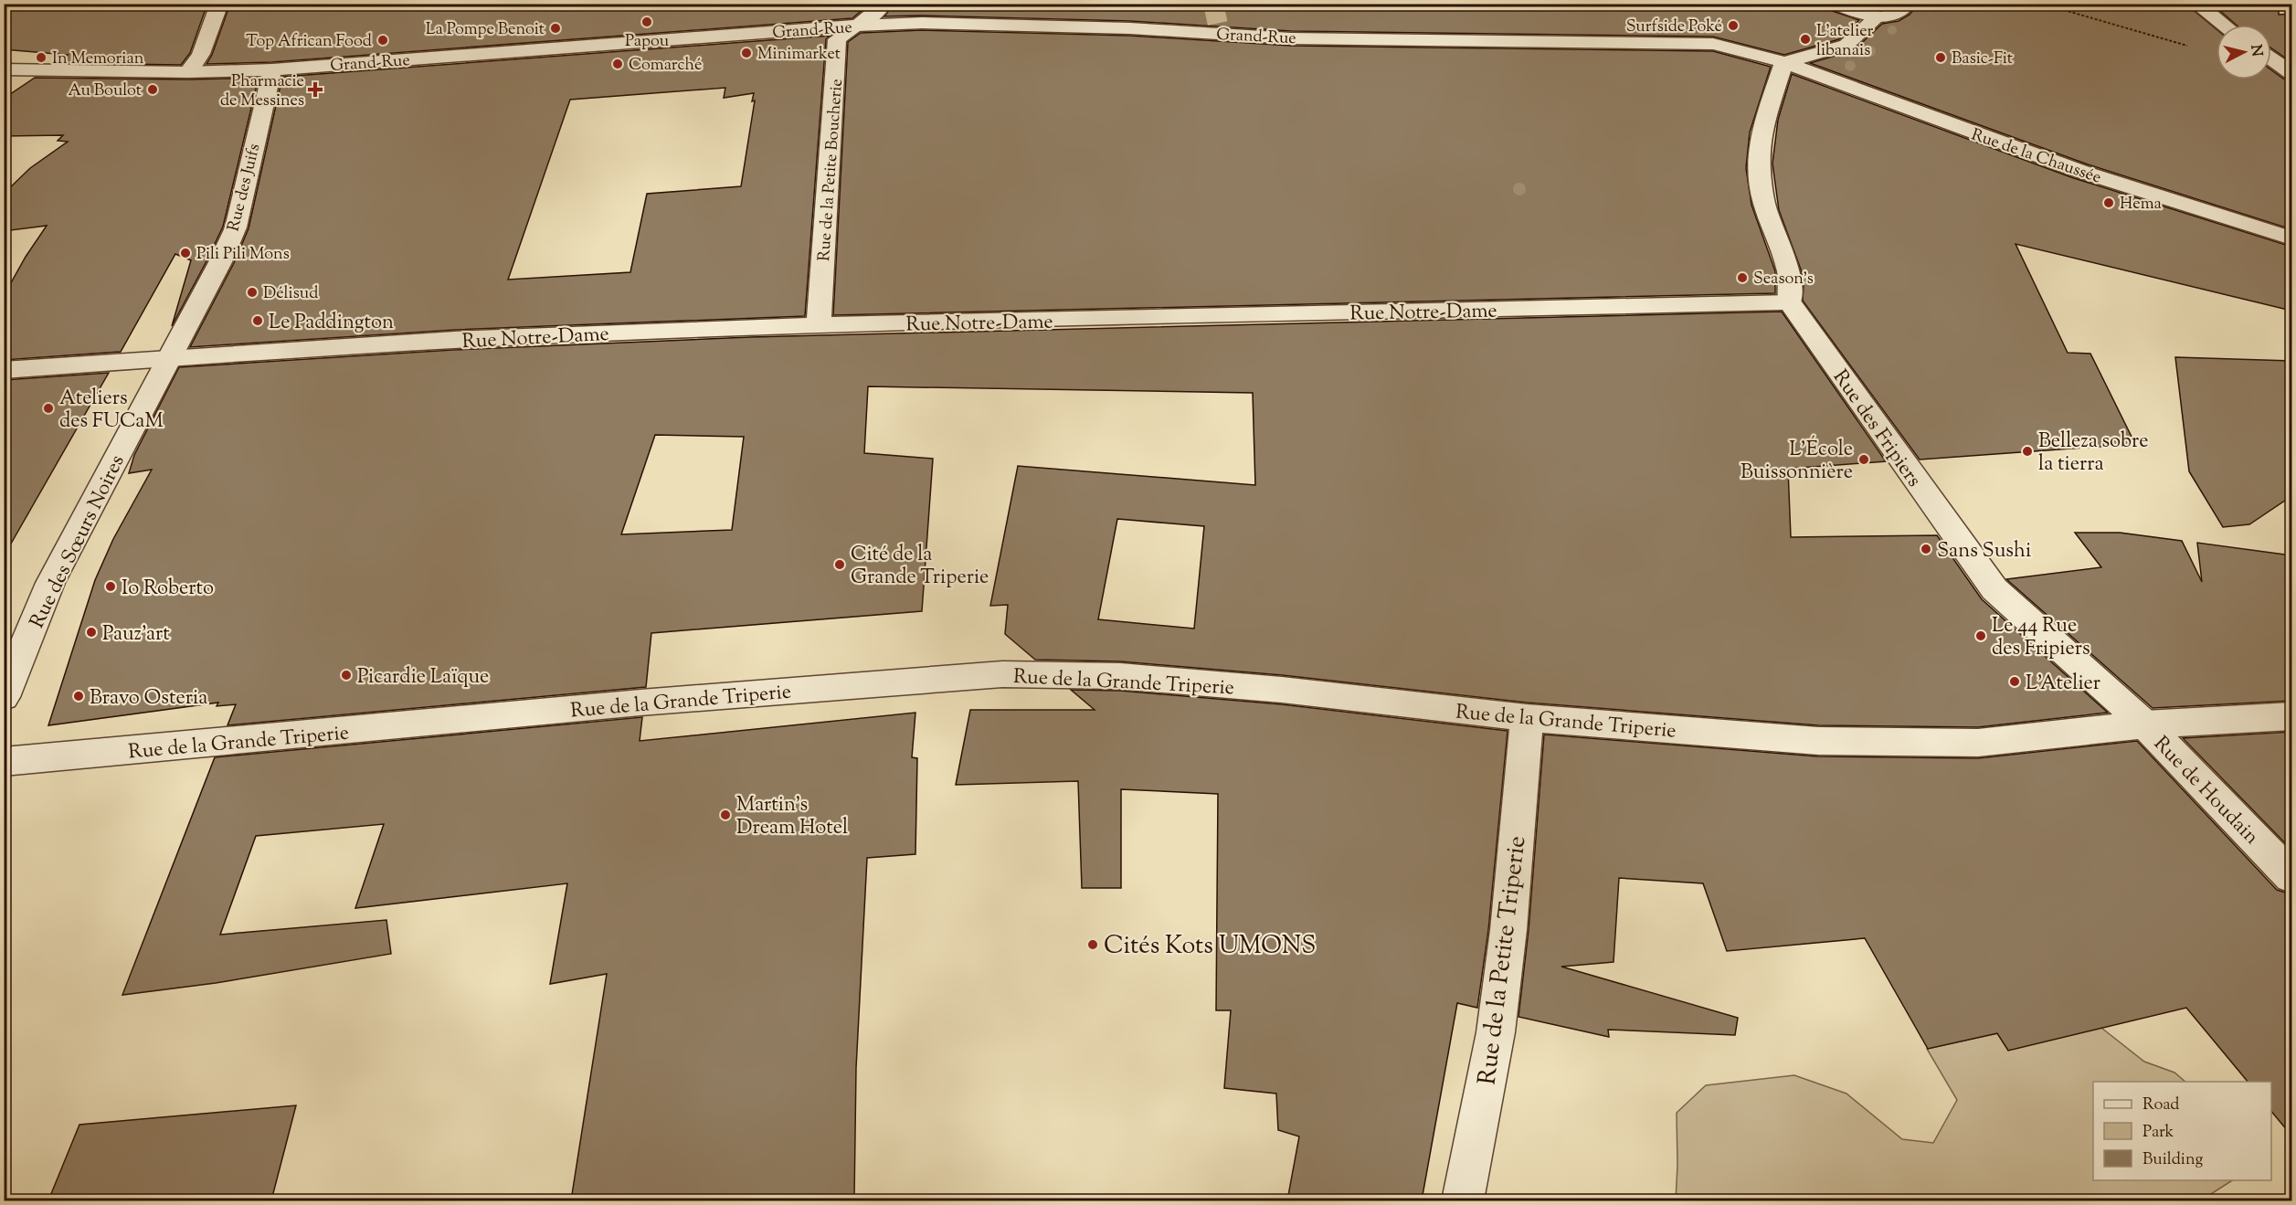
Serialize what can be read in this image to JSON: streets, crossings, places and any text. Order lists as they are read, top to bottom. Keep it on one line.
{"streets":{"street":["Grand-Rue","Rue de la Chaussée","Rue de la Petite Boucherie","Rue des Juifs","Rue Notre-Dame","Rue des Fripiers","Rue des Sœurs Noires","Rue de la Grande Triperie","Rue de Houdain","Rue de la Petite Triperie"]},"crossings":[["Grand-Rue","Rue de la Chaussée"],["Grand-Rue","Rue de la Petite Boucherie"],["Grand-Rue","Rue des Juifs"],["Rue de la Petite Boucherie","Rue Notre-Dame"],["Rue des Juifs","Rue Notre-Dame"],["Rue des Juifs","Rue des Sœurs Noires"],["Rue Notre-Dame","Rue des Fripiers"],["Rue Notre-Dame","Rue des Sœurs Noires"],["Rue des Fripiers","Rue de la Grande Triperie"],["Rue des Fripiers","Rue de Houdain"],["Rue de la Grande Triperie","Rue de Houdain"],["Rue de la Grande Triperie","Rue de la Petite Triperie"]],"places":{"other":["Papou","Surfside Poké","La Pompe Benoit","L'atelier libanais","Top African Food","Minimarket","In Memorian","Basic-Fit","Comarché","Au Boulot","Hema","Pili Pili Mons","Season's","Délisud","Le Paddington","Ateliers des FUCaM","Belleza sobre la tierra","L'École Buissonnière","Sans Sushi","Cité de la Grande Triperie","Io Roberto","Pauz'art","Le 44 Rue des Fripiers","Picardie Laïque","L'Atelier","Bravo Osteria","Martin's Dream Hotel","Cités Kots UMONS"],"health":["Pharmacie de Messines"]},"legend":["Road","Park","Building"],"north":"right"}
